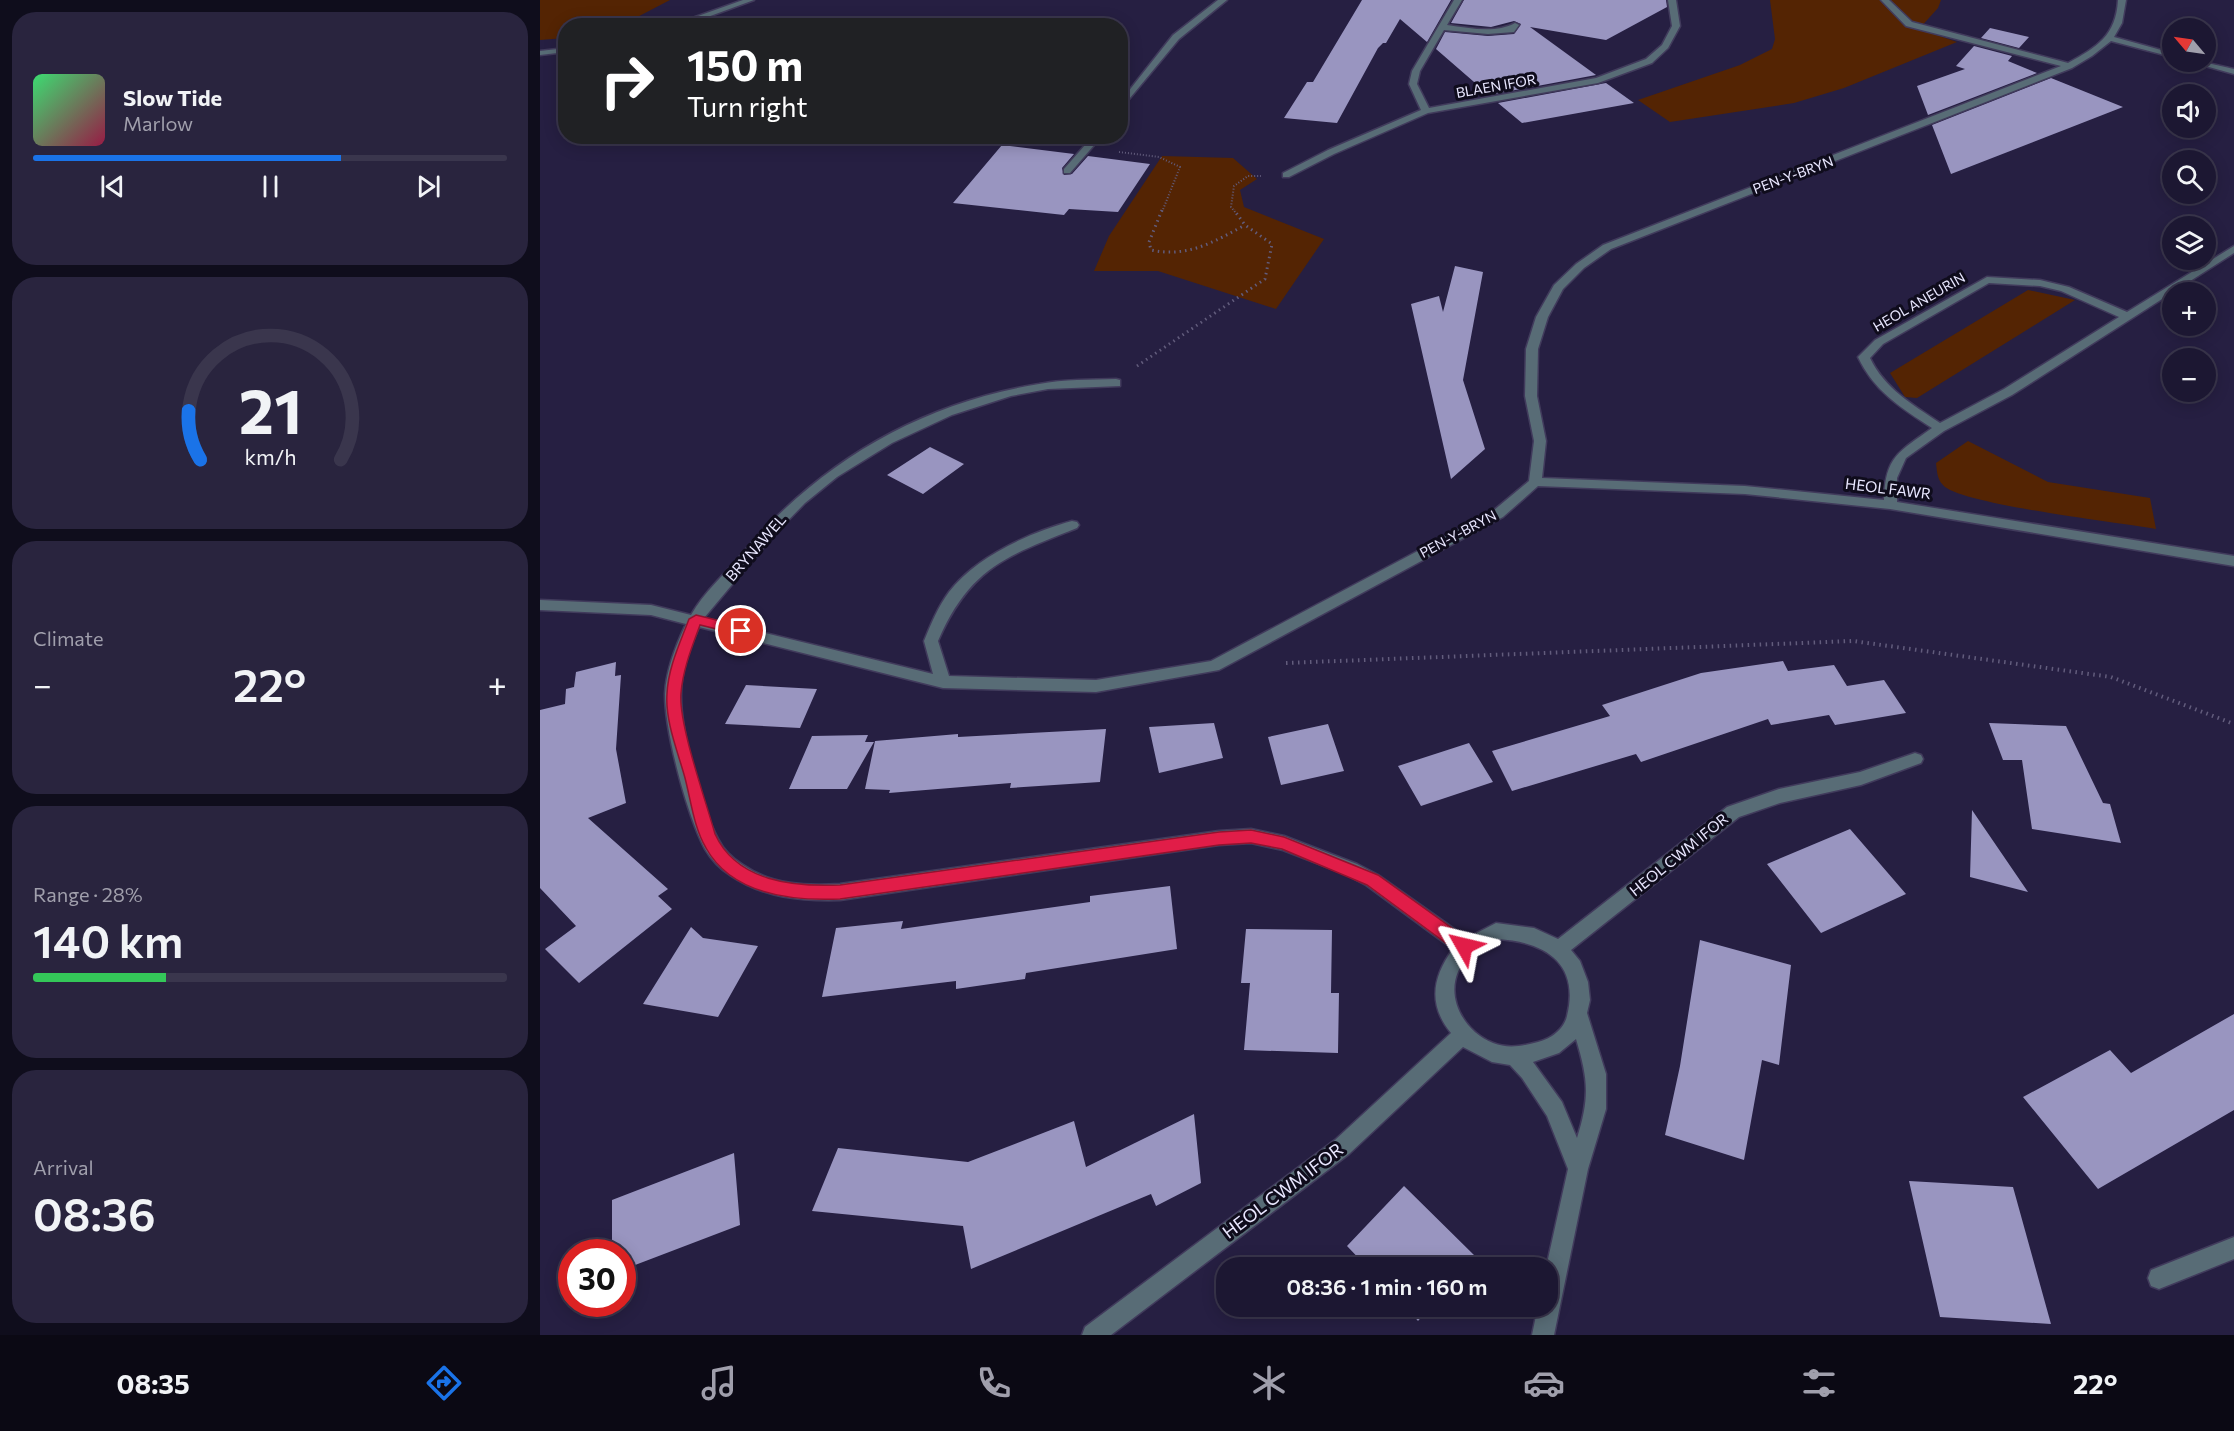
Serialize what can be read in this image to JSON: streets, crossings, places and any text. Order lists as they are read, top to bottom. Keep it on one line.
{"streets":{"street":["BLAEN IFOR","PEN-Y-BRYN","HEOL ANEURIN","HEOL FAWR","BRYNAWEL","HEOL CWM IFOR"]},"crossings":[["PEN-Y-BRYN","HEOL FAWR"],["PEN-Y-BRYN","BRYNAWEL"],["BRYNAWEL","HEOL CWM IFOR"]],"north":"top left","page":{"map_buttons":["+","−"],"turn":["150 m","Turn right"],"song":["Slow Tide","Marlow"],"tile":["Climate",["Range · 28%","140 km"],["Arrival","08:36"]],"heat":["−","22°","+"],"limit":"30","trip":"08:36 · 1 min · 160 m","tabs":["08:35","22°"],"gauge":["21","km/h"]}}
